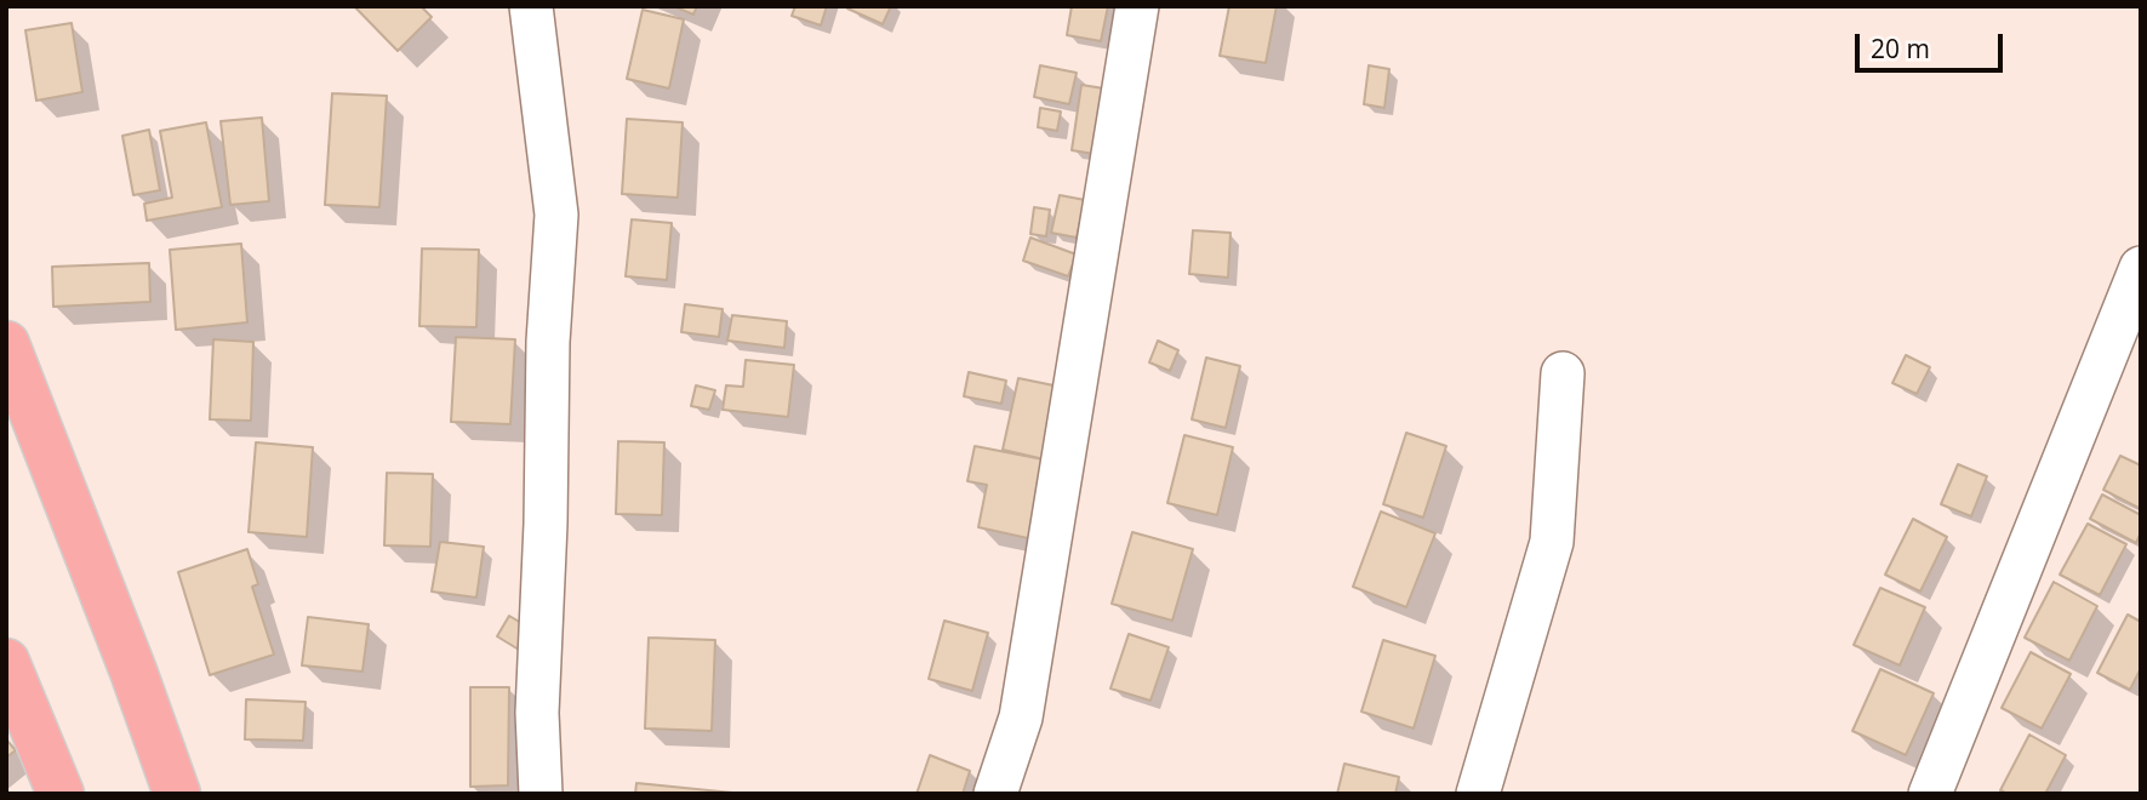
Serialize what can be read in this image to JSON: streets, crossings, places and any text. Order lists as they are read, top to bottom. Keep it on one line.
{"scale_bar":"20 m"}
